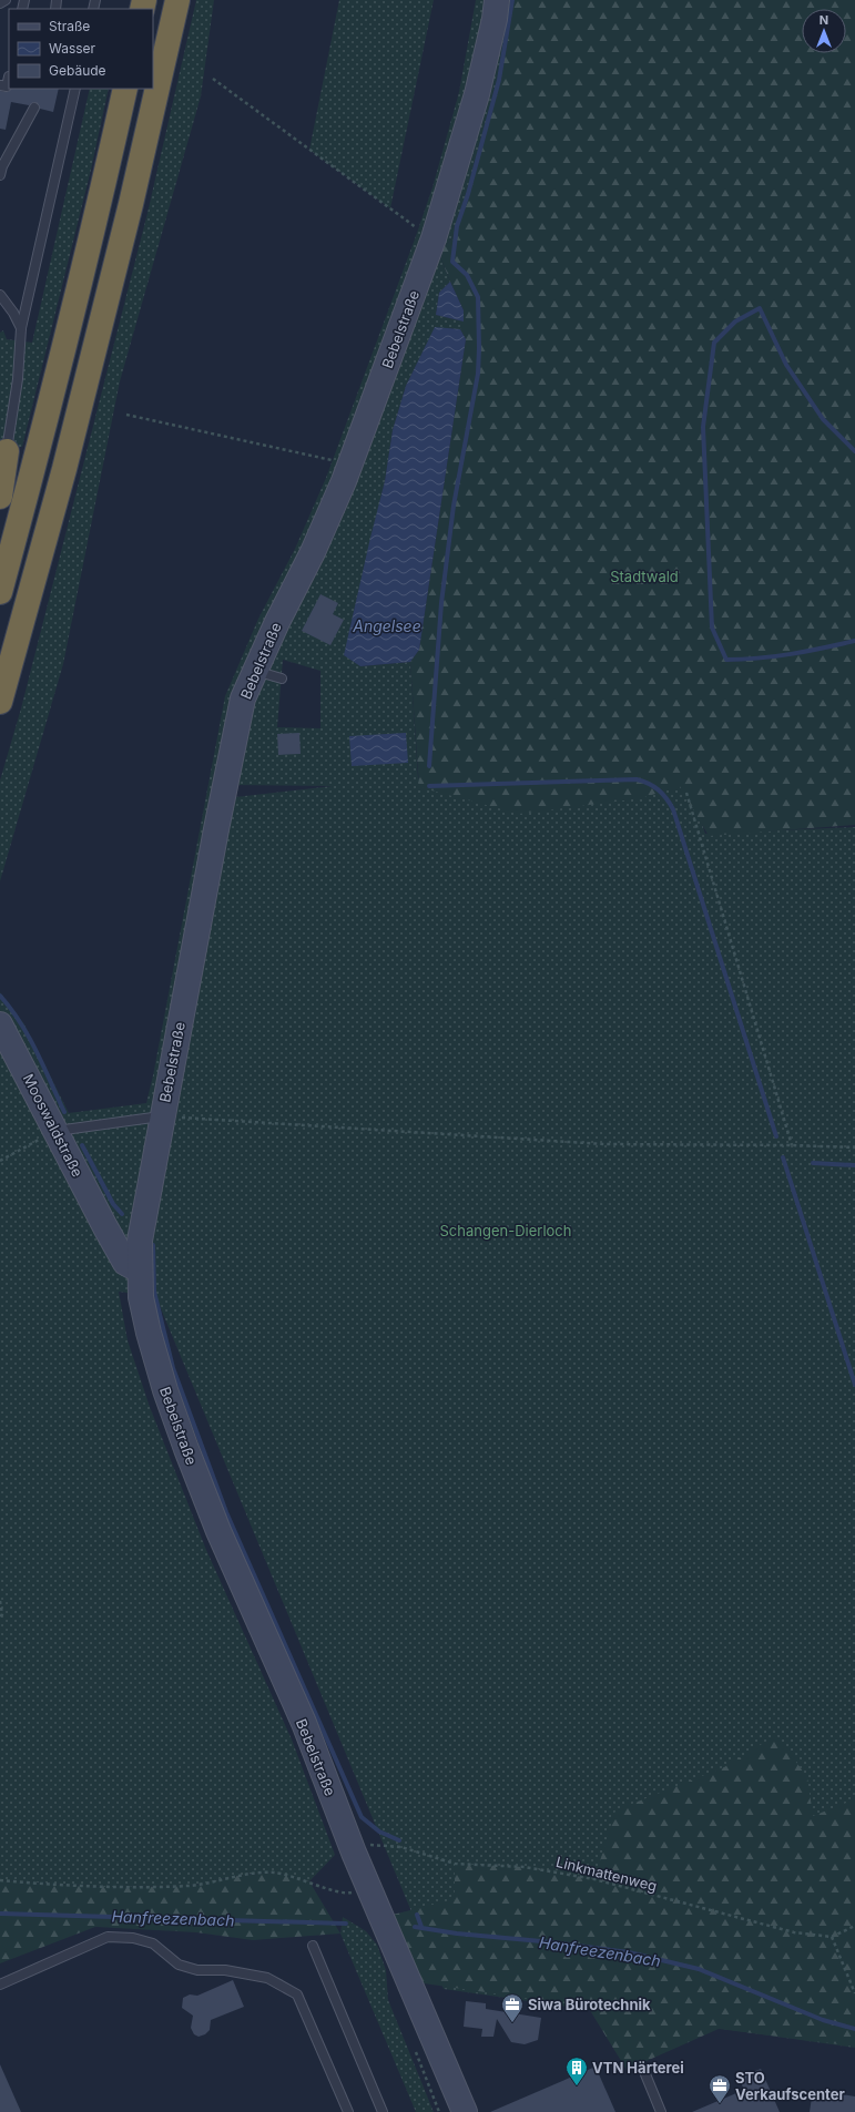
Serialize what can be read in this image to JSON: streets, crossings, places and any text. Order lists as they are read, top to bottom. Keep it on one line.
{"streets":{"street":["Bebelstraße","Mooswaldstraße"],"path":["Linkmattenweg"]},"crossings":[["Bebelstraße","Mooswaldstraße"],["Bebelstraße","Linkmattenweg"]],"water":["Angelsee","Hanfreezenbach"],"parks":["Stadtwald","Schangen-Dierloch"],"places":{"office":["Siwa Bürotechnik","STO Verkaufscenter"],"building":["VTN Härterei"]},"legend":["Straße","Wasser","Gebäude"],"north":"top"}
